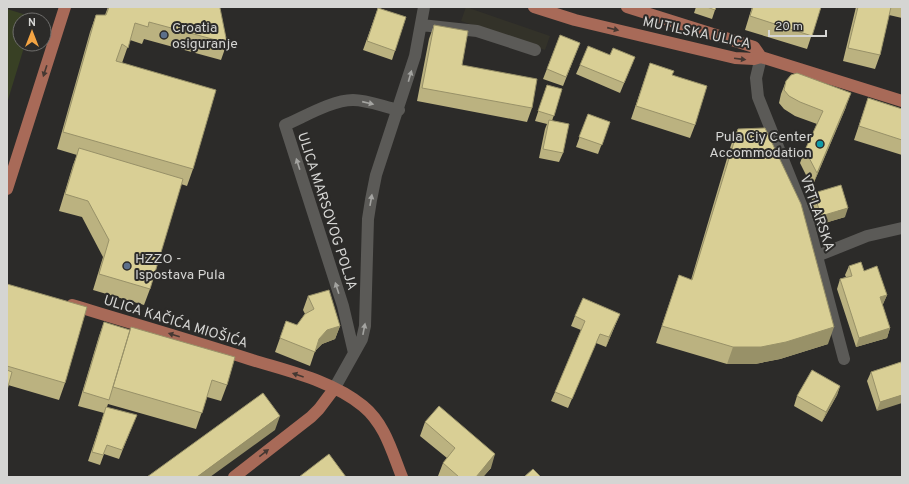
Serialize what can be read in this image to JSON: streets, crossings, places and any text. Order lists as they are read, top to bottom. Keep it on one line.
{"streets":{"main road":["MUTILSKA ULICA","ULICA KAČIĆA MIOŠIĆA"],"street":["ULICA MARSOVOG POLJA","VRTLARSKA"]},"crossings":[["MUTILSKA ULICA","VRTLARSKA"],["ULICA MARSOVOG POLJA","ULICA KAČIĆA MIOŠIĆA"]],"one_way":["ULICA MARSOVOG POLJA","ULICA KAČIĆA MIOŠIĆA"],"places":["Croatia osiguranje","Pula Ciy Center Accommodation","HZZO - Ispostava Pula"],"scale_bar":"20 m","north":"top"}
